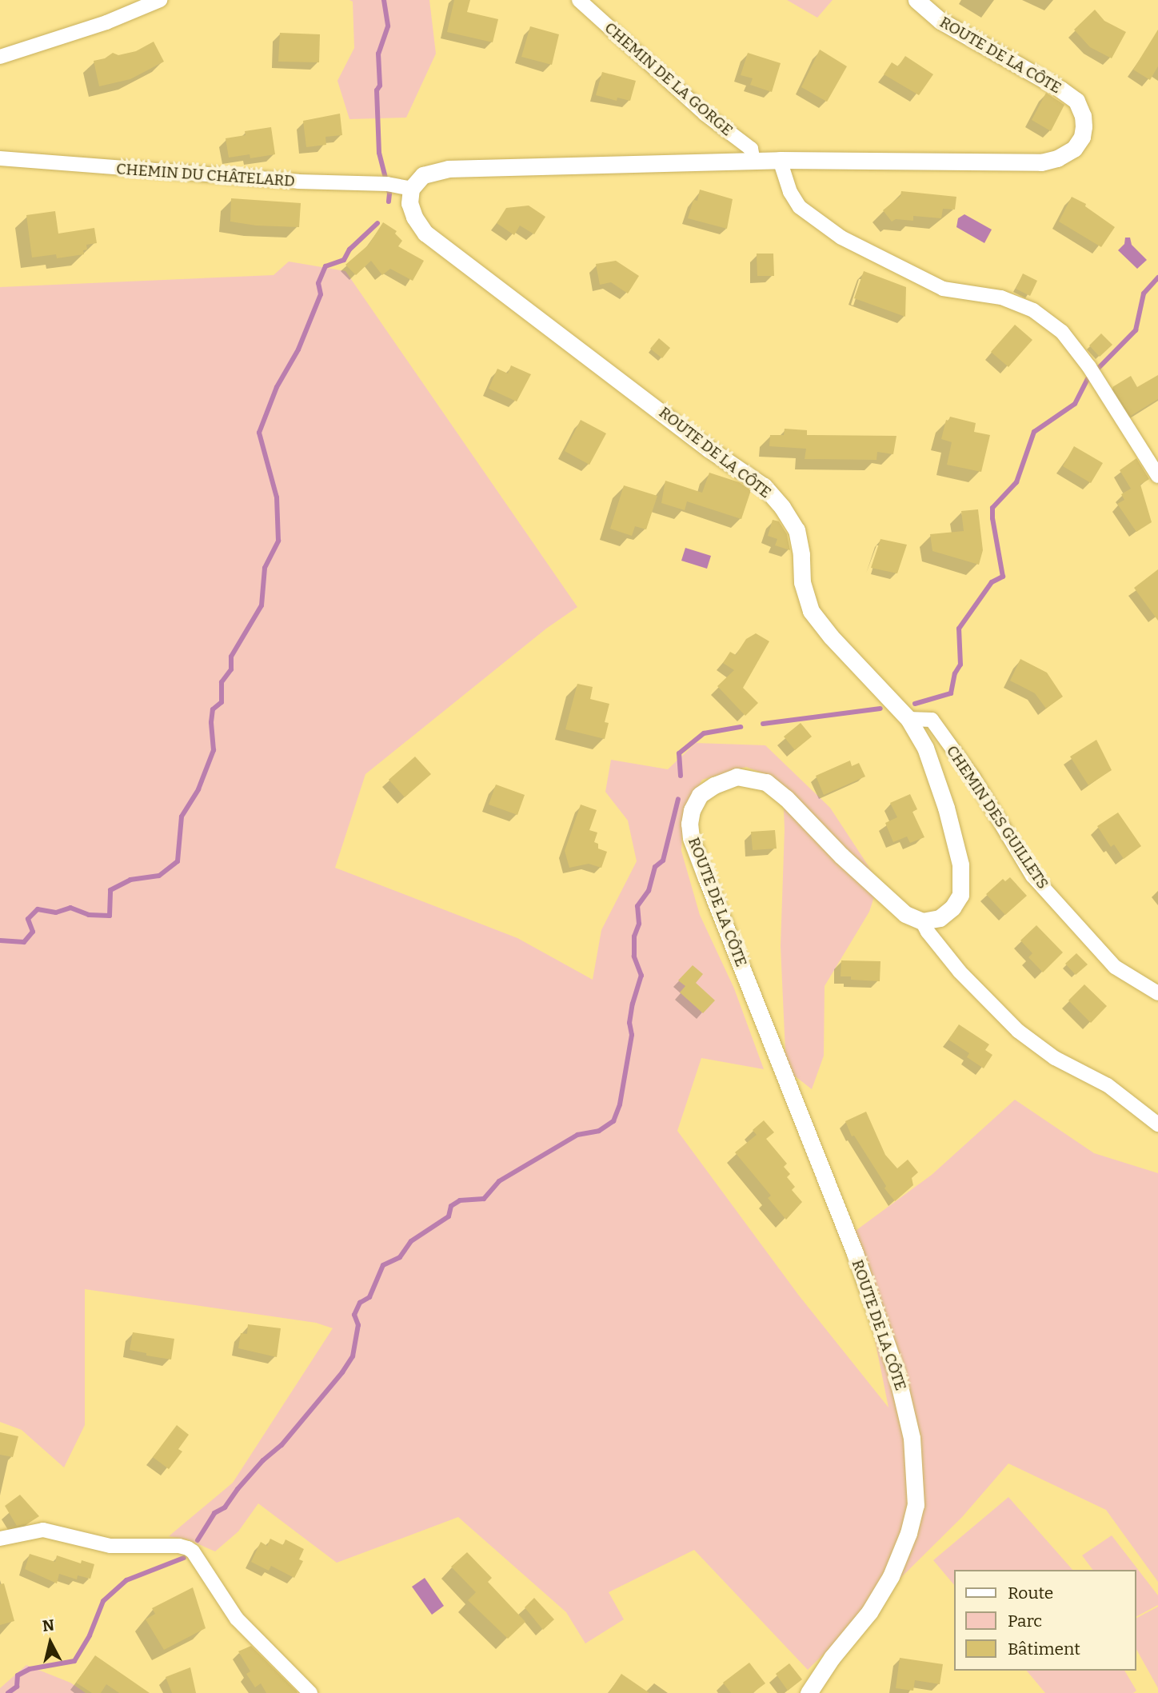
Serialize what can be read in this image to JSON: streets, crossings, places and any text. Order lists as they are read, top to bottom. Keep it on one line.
{"streets":{"street":["ROUTE DE LA CÔTE","CHEMIN DE LA GORGE","CHEMIN DU CHÂTELARD","CHEMIN DES GUILLETS"]},"crossings":[["ROUTE DE LA CÔTE","CHEMIN DE LA GORGE"],["ROUTE DE LA CÔTE","CHEMIN DU CHÂTELARD"],["ROUTE DE LA CÔTE","CHEMIN DES GUILLETS"]],"legend":["Route","Parc","Bâtiment"],"north":"top"}
